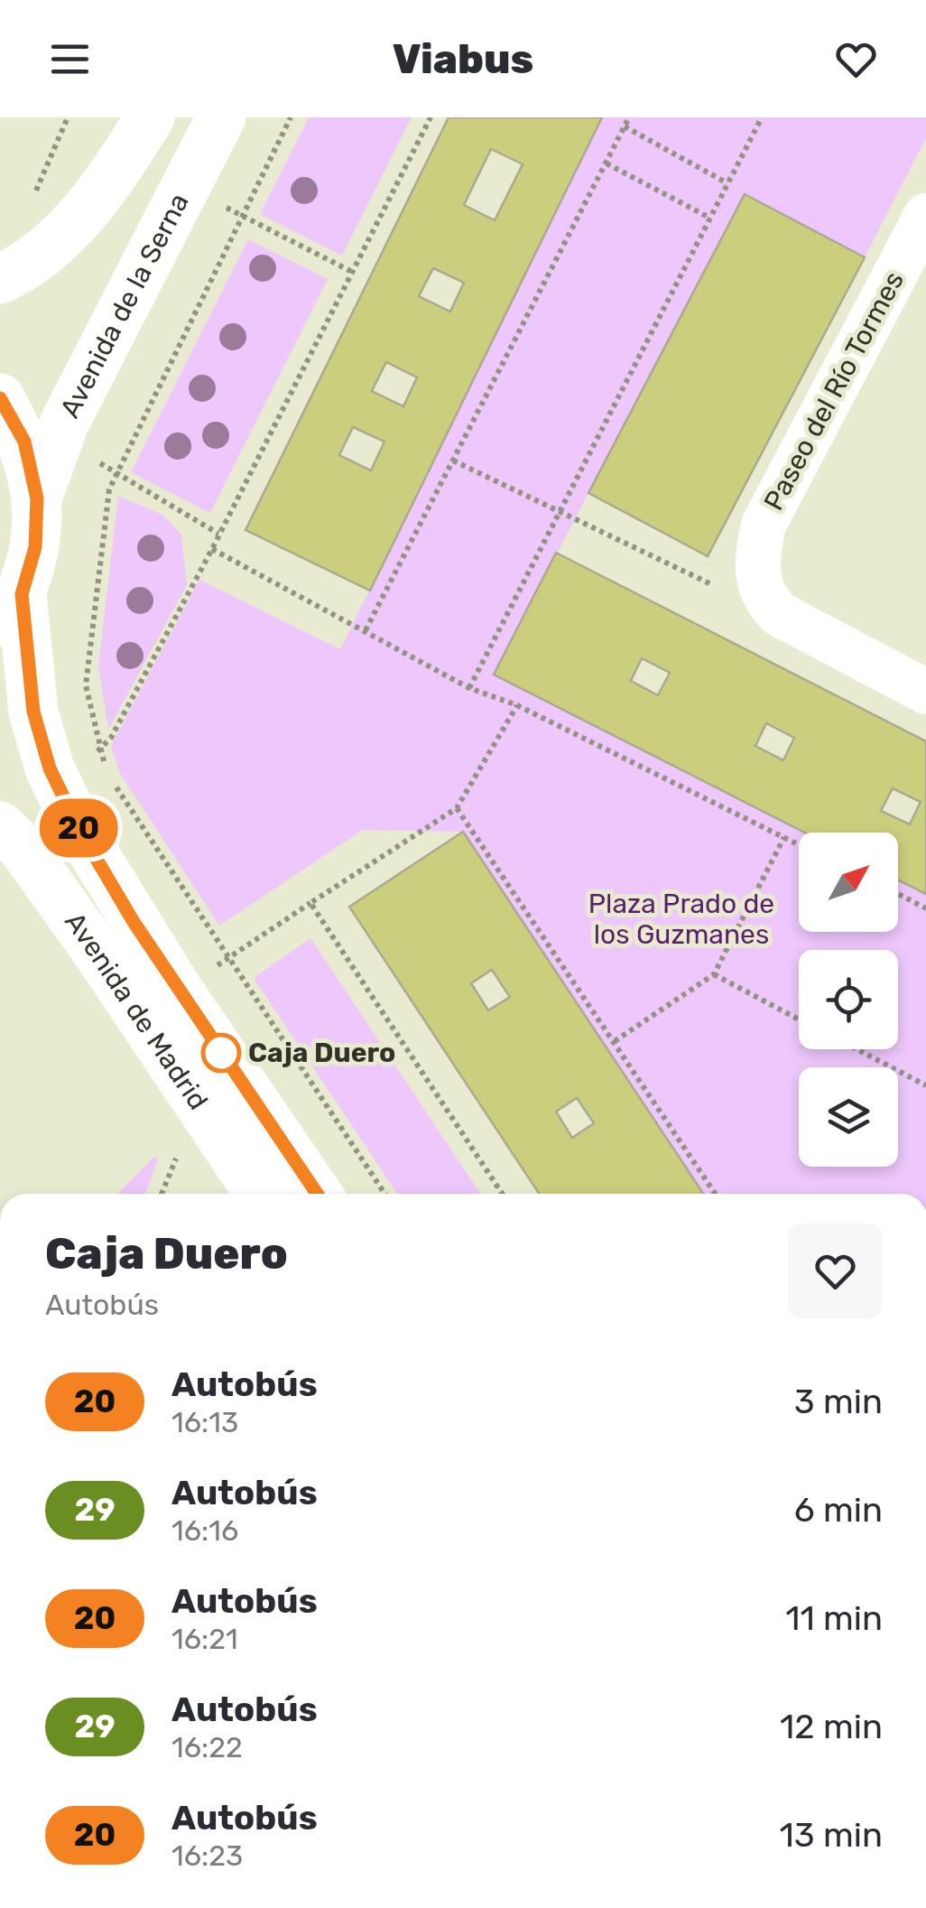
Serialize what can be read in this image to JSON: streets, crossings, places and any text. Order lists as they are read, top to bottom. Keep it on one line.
{"streets":{"main road":["Avenida de la Serna","Avenida de Madrid"],"street":["Paseo del Río Tormes"]},"parks":["Plaza Prado de los Guzmanes"],"places":["Caja Duero"],"lines":["bus line 20"],"north":"top right","page":{"header":"Viabus","on_map":"20","heading":["Caja Duero","Autobús"],"list":[{"mark":"20","name":"Autobús","note":"16:13","value":"3 min"},{"mark":"29","name":"Autobús","note":"16:16","value":"6 min"},{"mark":"20","name":"Autobús","note":"16:21","value":"11 min"},{"mark":"29","name":"Autobús","note":"16:22","value":"12 min"},{"mark":"20","name":"Autobús","note":"16:23","value":"13 min"}]}}
